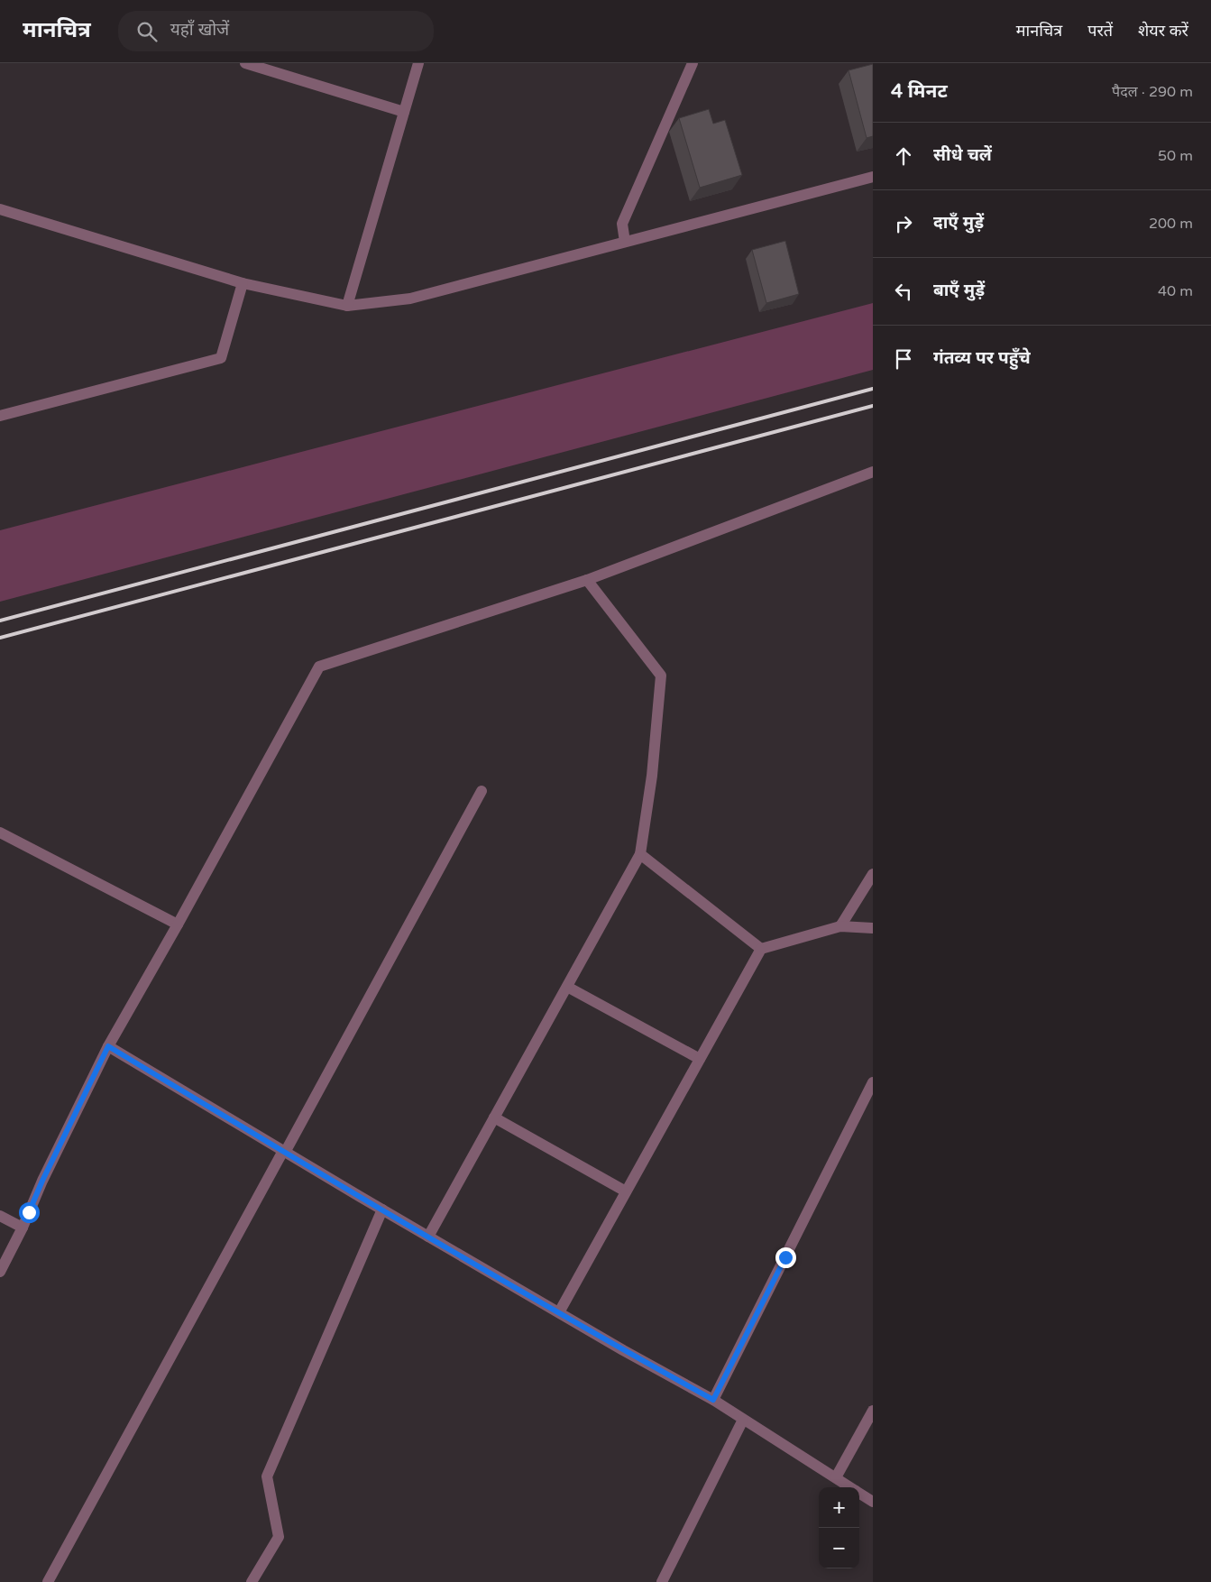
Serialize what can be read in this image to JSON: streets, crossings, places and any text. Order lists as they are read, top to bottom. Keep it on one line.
{"page":{"header":"मानचित्र","search":"यहाँ खोजें","nav":["मानचित्र","परतें","शेयर करें"],"heading":["4 मिनट","पैदल · 290 m"],"list":[["सीधे चलें","50 m"],["दाएँ मुड़ें","200 m"],["बाएँ मुड़ें","40 m"],"गंतव्य पर पहुँचे"],"map_buttons":["+","−"]}}
